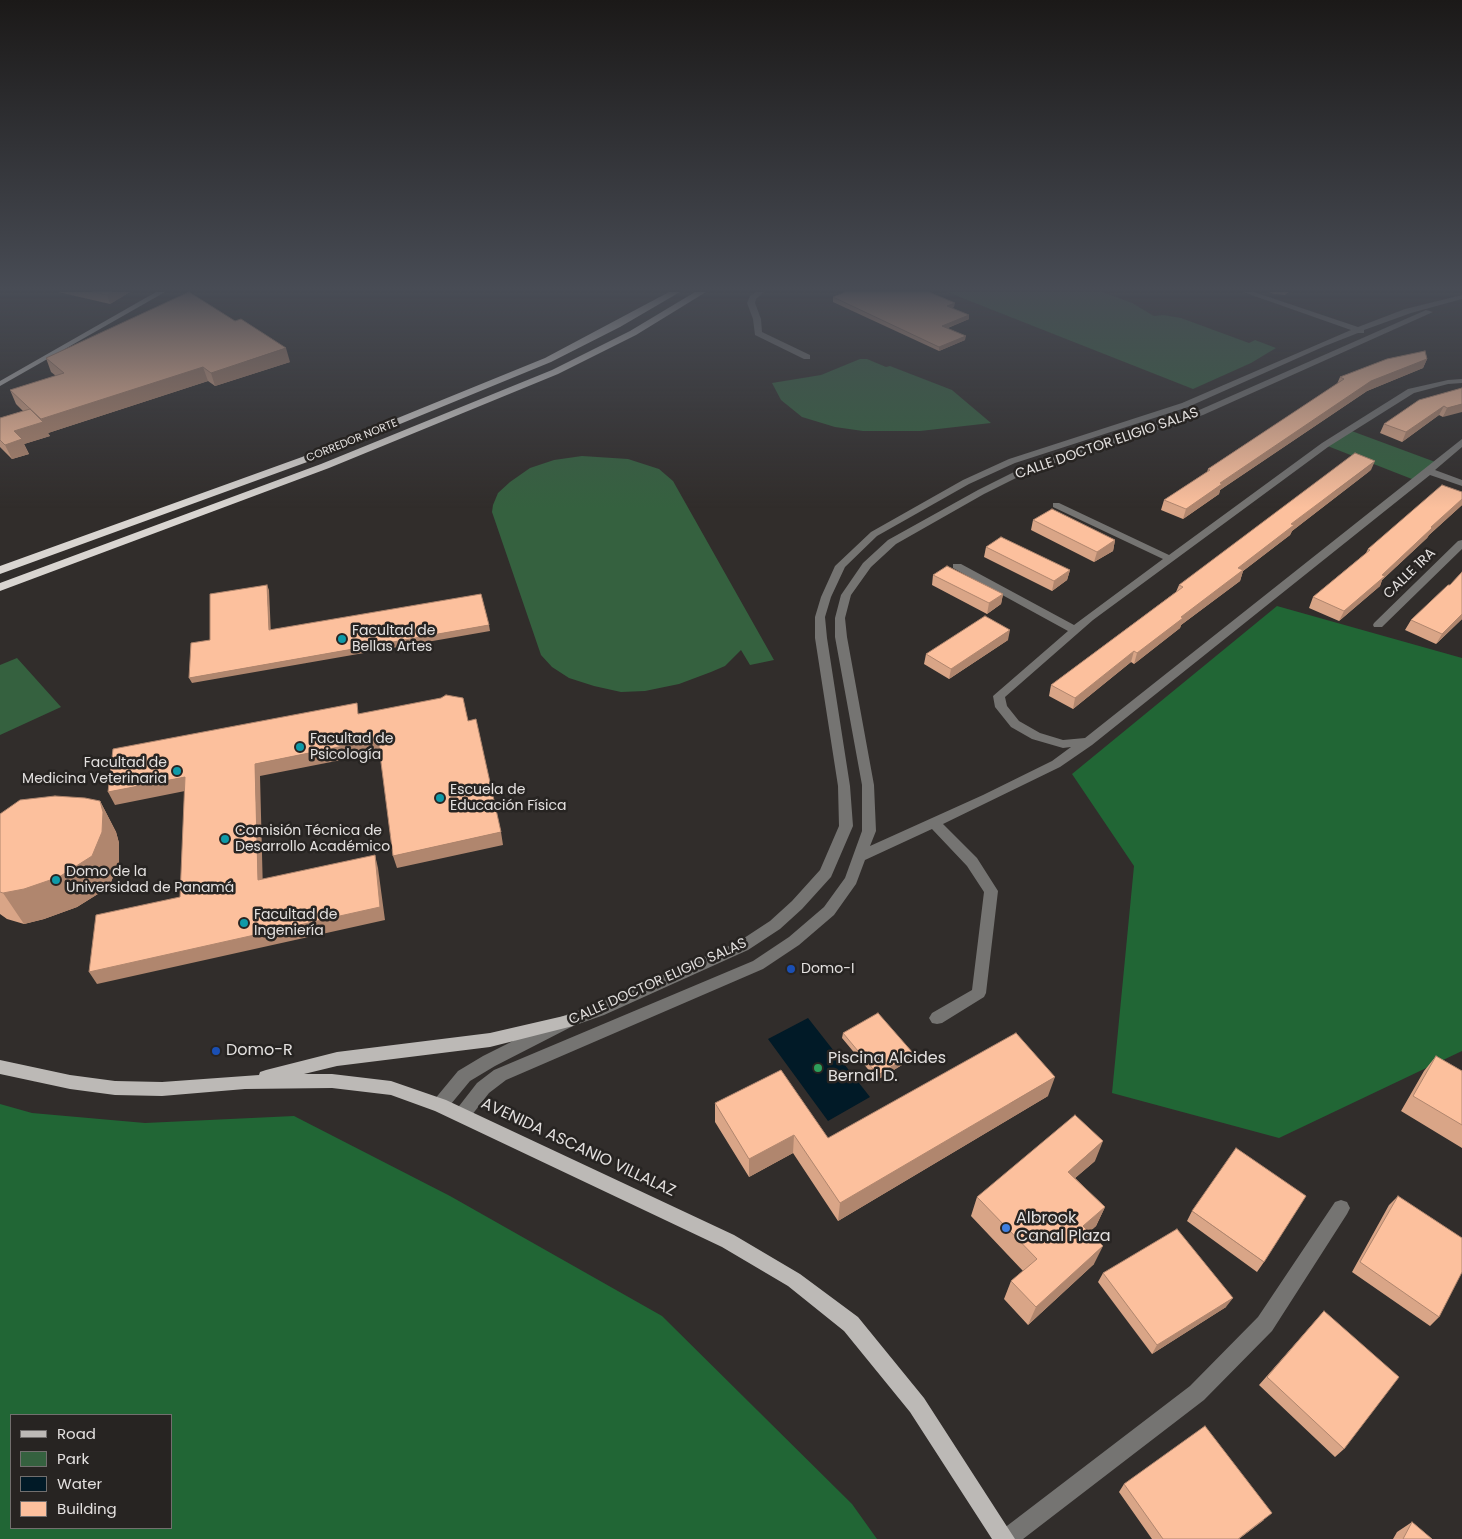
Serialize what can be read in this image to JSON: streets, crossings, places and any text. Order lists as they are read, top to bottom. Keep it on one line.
{"streets":{"highway":["CORREDOR NORTE"],"main road":["AVENIDA ASCANIO VILLALAZ"],"street":["CALLE DOCTOR ELIGIO SALAS","CALLE 1RA"]},"crossings":[["CALLE DOCTOR ELIGIO SALAS","AVENIDA ASCANIO VILLALAZ"]],"places":["Facultad de Bellas Artes","Facultad de Psicología","Facultad de Medicina Veterinaria","Escuela de Educación Física","Comisión Técnica de Desarrollo Académico","Domo de la Universidad de Panamá","Facultad de Ingeniería","Domo-I","Domo-R","Piscina Alcides Bernal D.","Albrook Canal Plaza"],"legend":["Road","Park","Water","Building"]}
